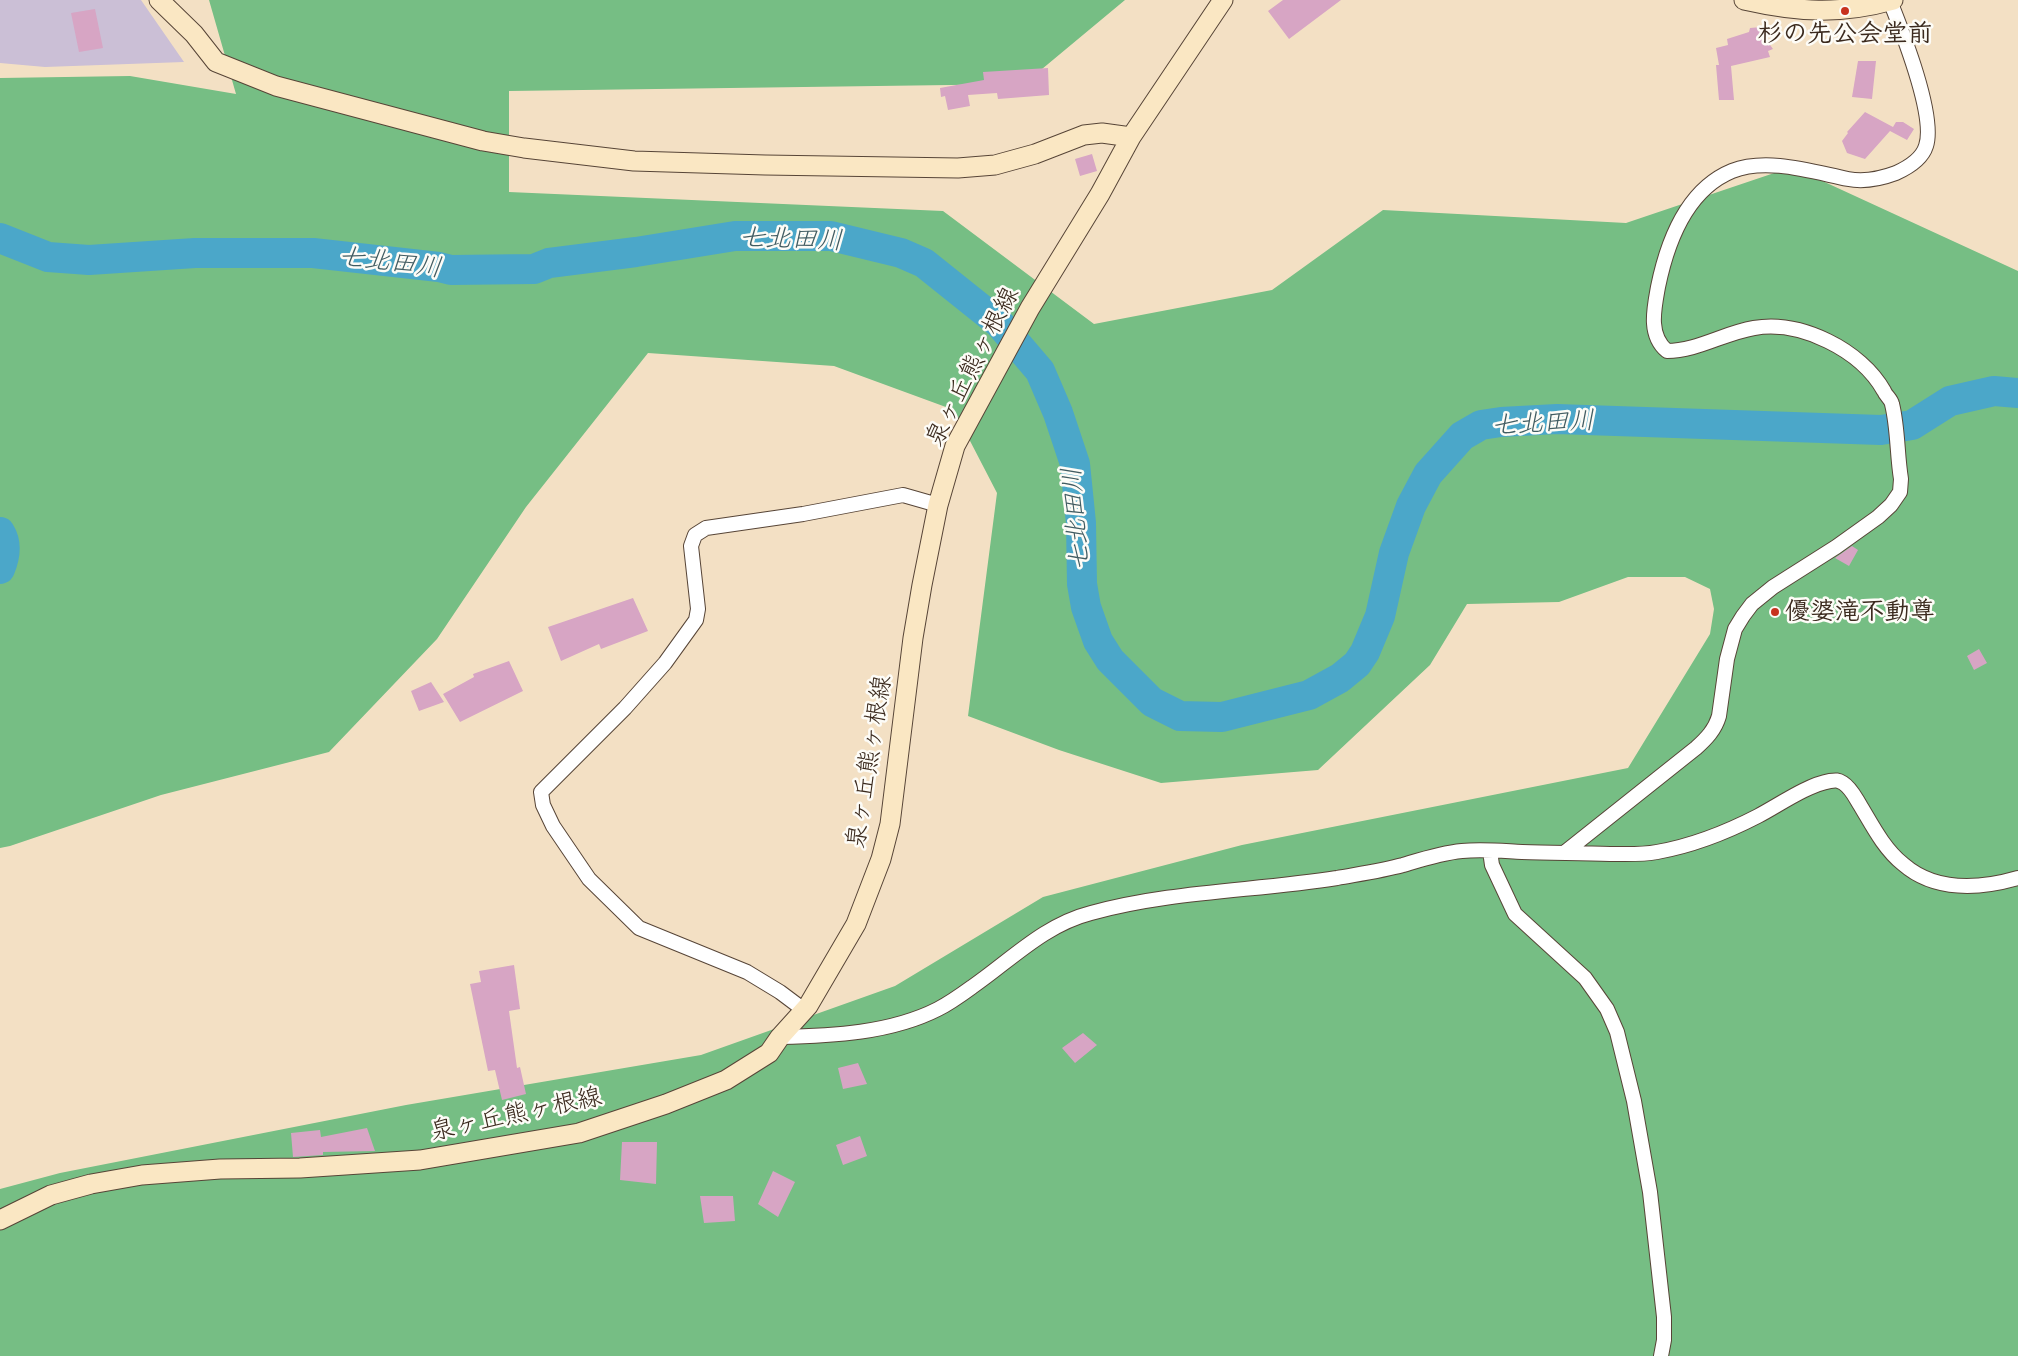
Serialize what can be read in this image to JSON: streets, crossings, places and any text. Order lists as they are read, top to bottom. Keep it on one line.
{"streets":{"main road":["泉ヶ丘熊ヶ根線"]},"water":["七北田川"],"places":["杉の先公会堂前","優婆滝不動尊"]}
